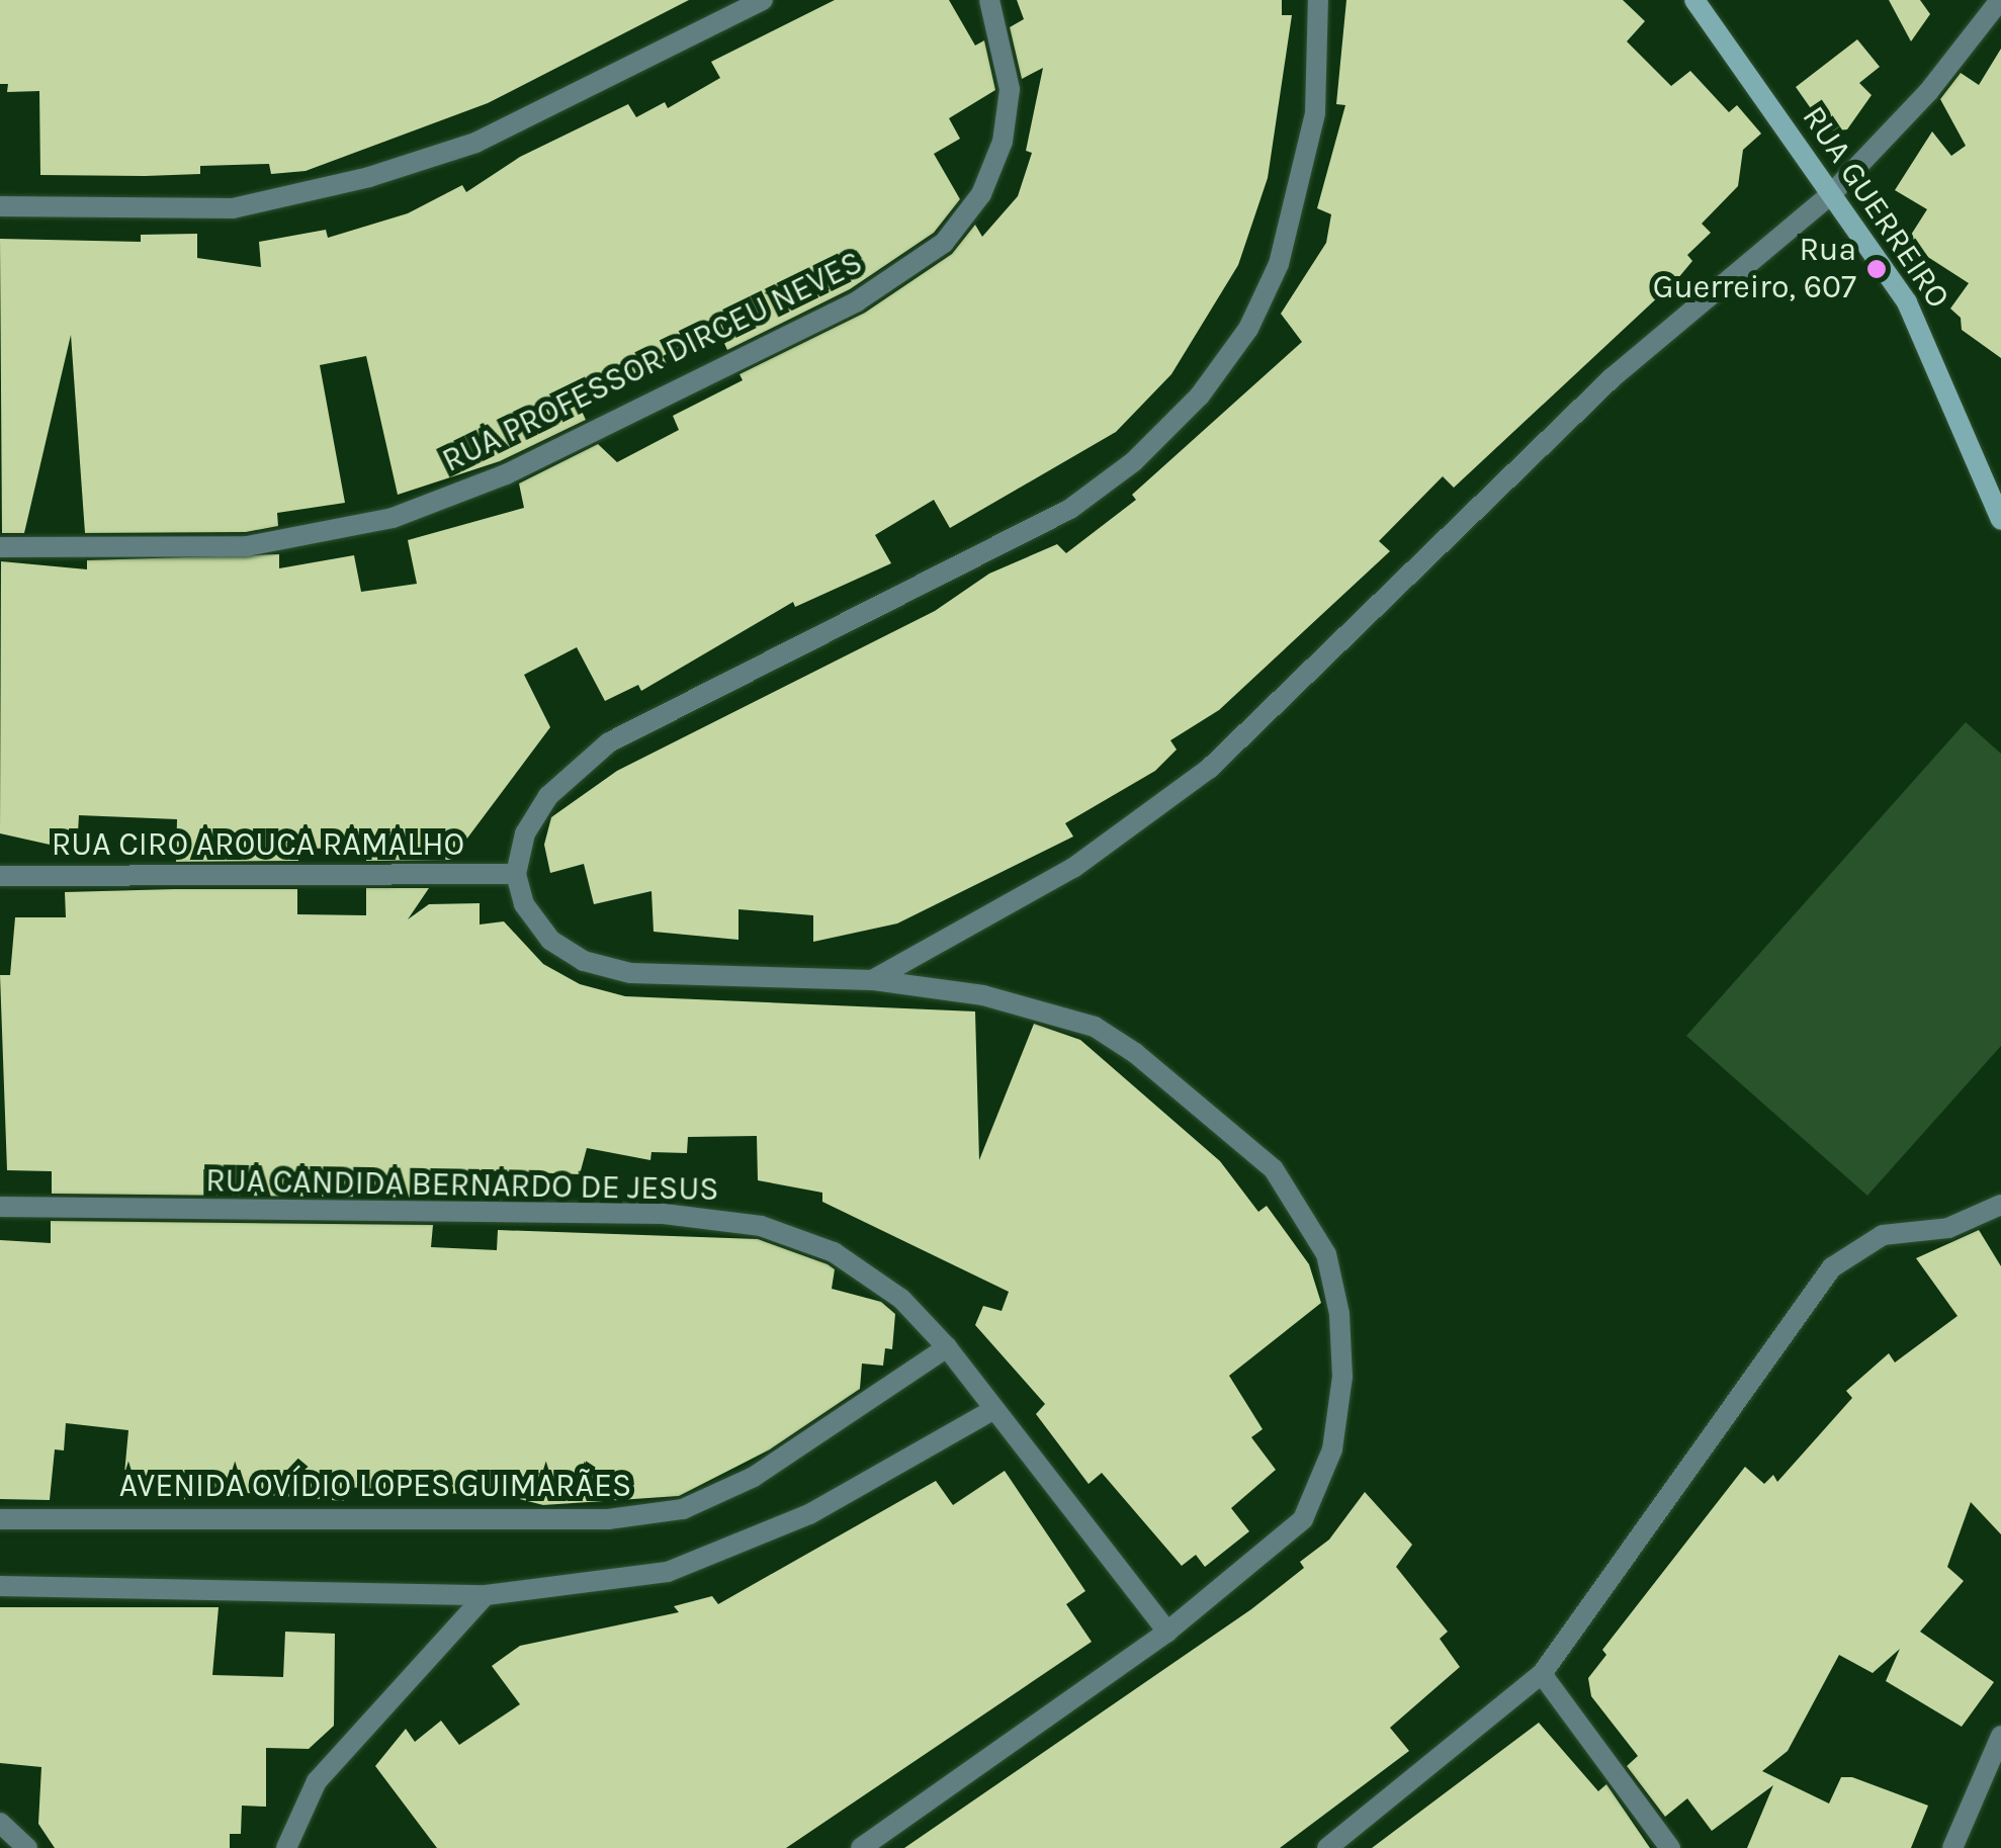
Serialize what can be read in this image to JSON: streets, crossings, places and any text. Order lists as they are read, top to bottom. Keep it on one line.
{"streets":{"street":["RUA GUERREIRO","RUA PROFESSOR DIRCEU NEVES","RUA CIRO AROUCA RAMALHO","RUA CANDIDA BERNARDO DE JESUS","AVENIDA OVÍDIO LOPES GUIMARÃES"]},"crossings":[["RUA CANDIDA BERNARDO DE JESUS","AVENIDA OVÍDIO LOPES GUIMARÃES"]],"places":["Rua Guerreiro, 607"]}
